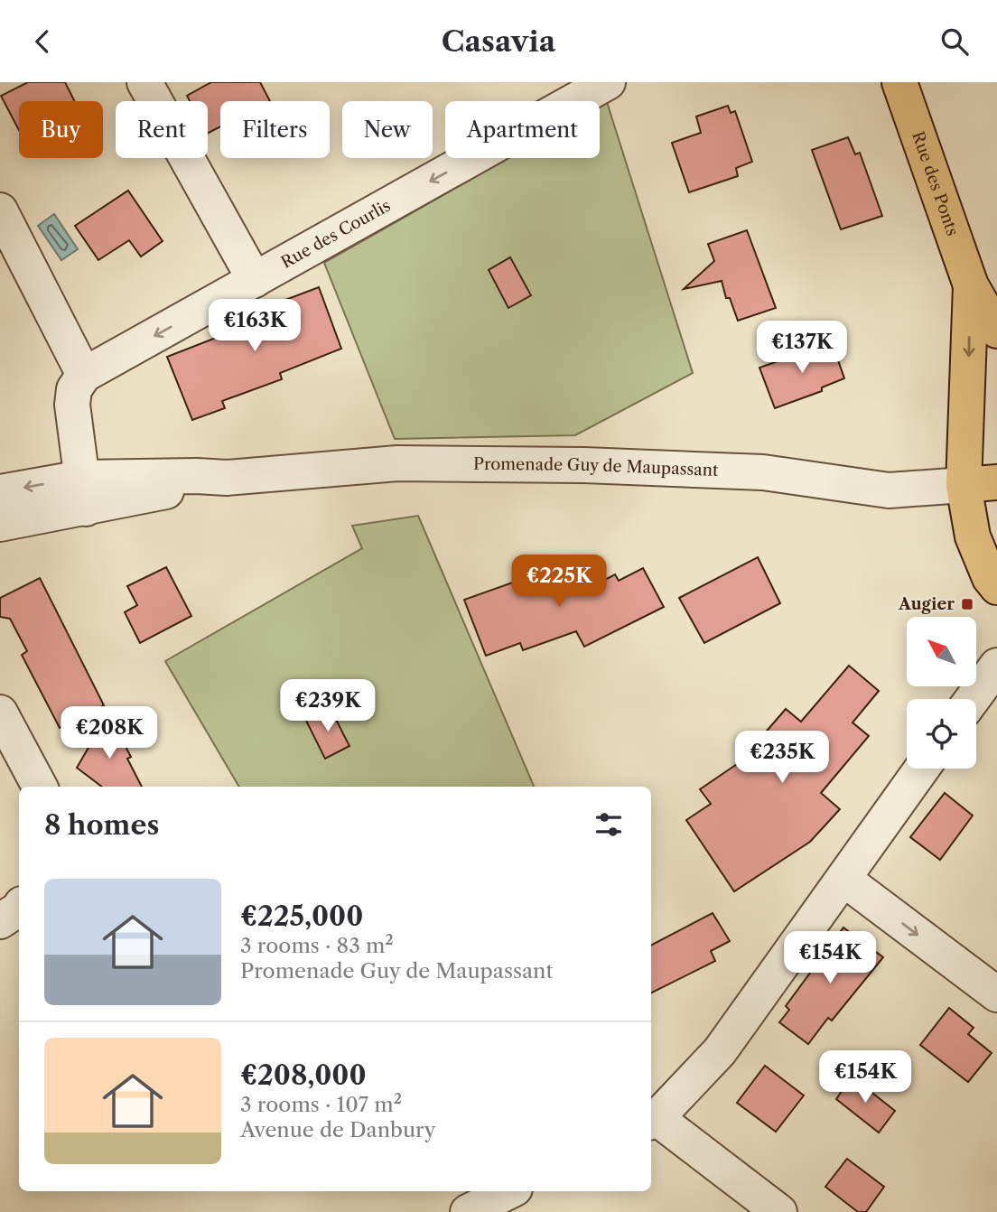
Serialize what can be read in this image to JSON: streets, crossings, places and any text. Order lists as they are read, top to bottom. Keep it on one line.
{"streets":{"main road":["Rue des Ponts"],"street":["Rue des Courlis","Promenade Guy de Maupassant"]},"crossings":[["Rue des Ponts","Promenade Guy de Maupassant"]],"one_way":["Rue des Courlis"],"places":{"transit":["Augier"]},"north":"top left","page":{"header":"Casavia","chip":["Buy","Rent","Filters","New","Apartment"],"price":["€163K","€137K","€225K","€239K","€208K","€235K","€154K","€154K"],"heading":"8 homes","list":[{"name":"€225,000","note":"3 rooms · 83 m² · Promenade Guy de Maupassant"},{"name":"€208,000","note":"3 rooms · 107 m² · Avenue de Danbury"}]}}
